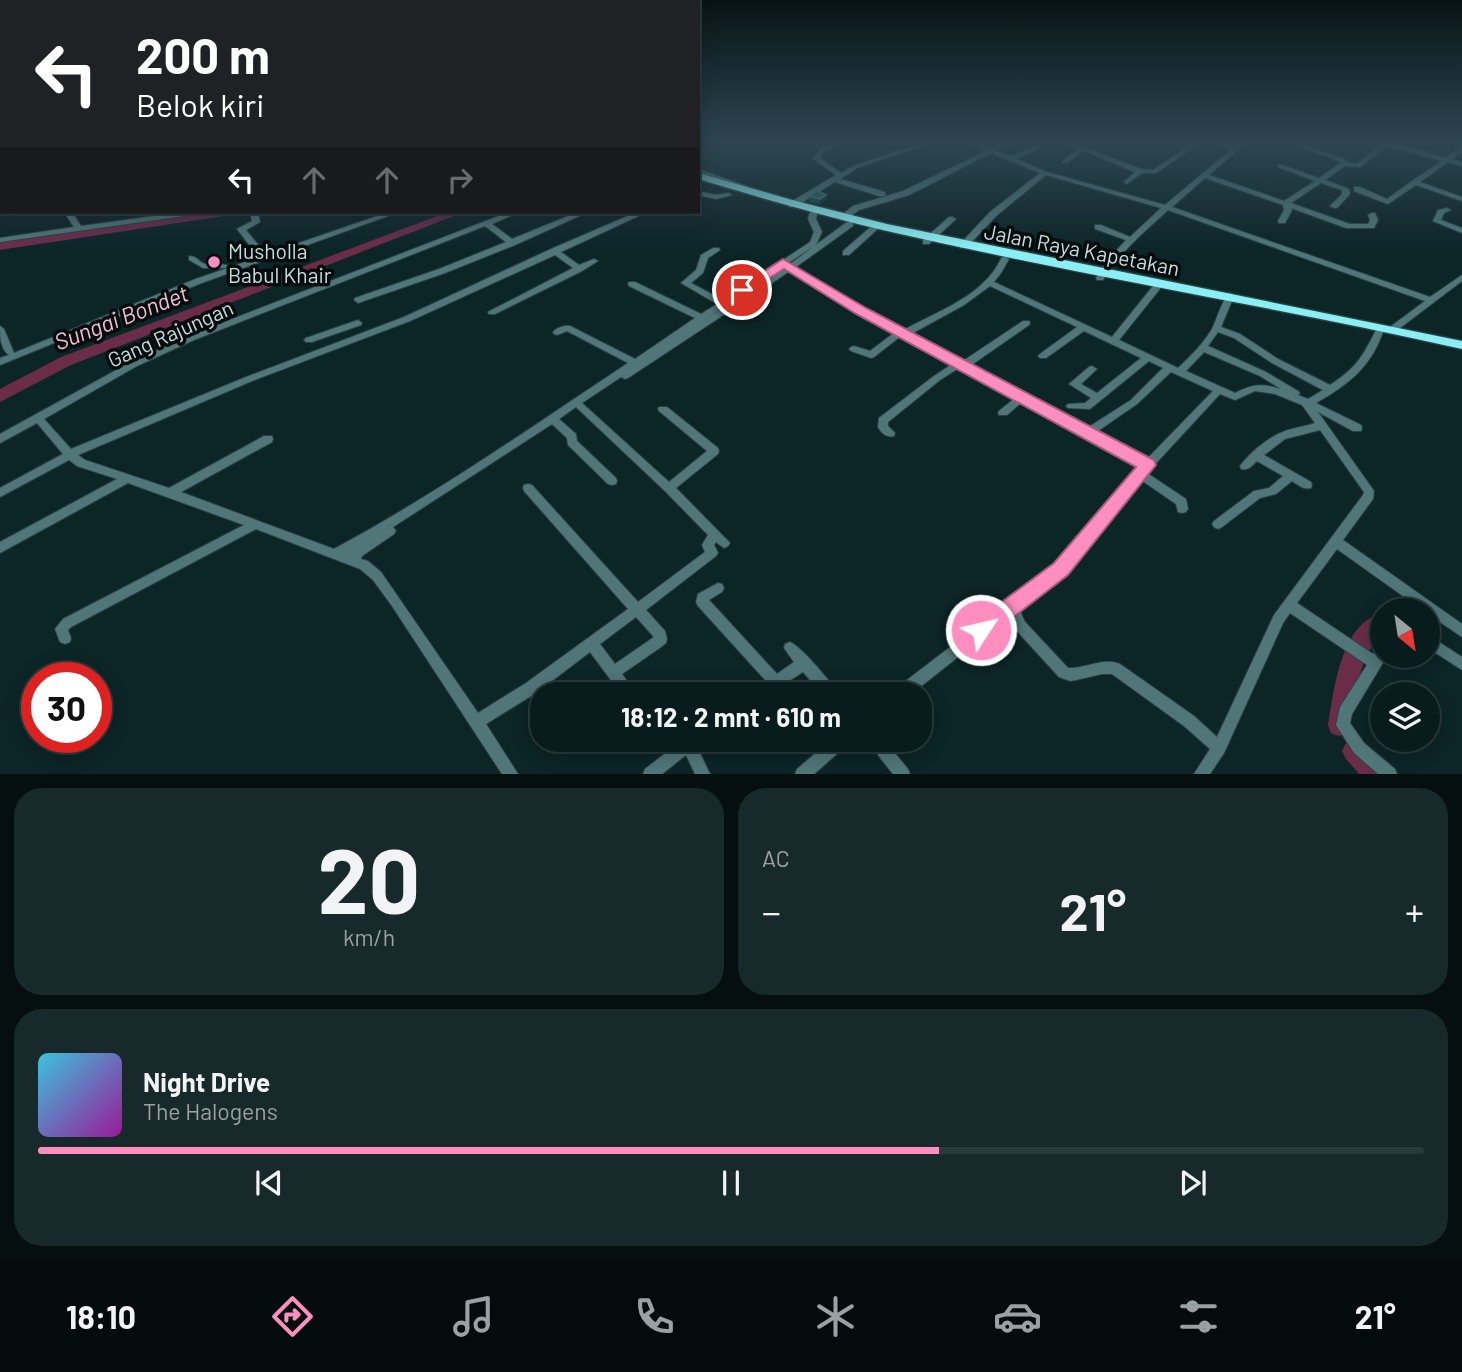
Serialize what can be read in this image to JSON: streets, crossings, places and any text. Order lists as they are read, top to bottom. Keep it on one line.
{"streets":{"highway":["Jalan Raya Kapetakan"],"street":["Gang Rajungan"]},"water":["Sungai Bondet"],"places":["Musholla Babul Khair"],"north":"bottom right","page":{"turn":["200 m","Belok kiri"],"limit":"30","trip":"18:12 · 2 mnt · 610 m","tile":[["20","km/h"],"AC"],"heat":["−","21°","+"],"song":["Night Drive","The Halogens"],"tabs":["18:10","21°"]}}
